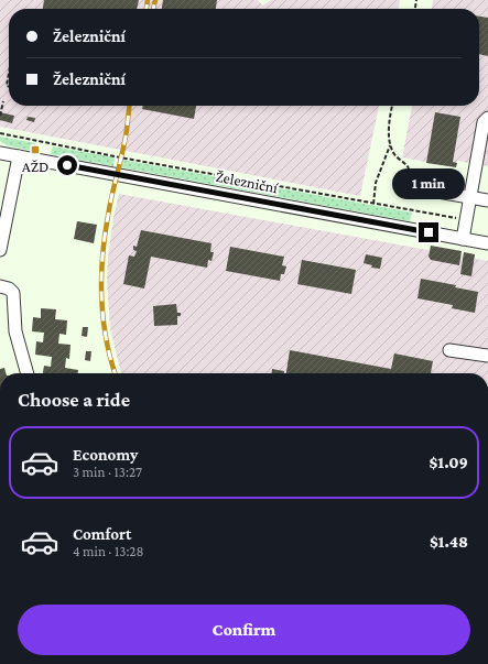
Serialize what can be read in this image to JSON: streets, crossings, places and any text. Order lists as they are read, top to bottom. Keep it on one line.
{"streets":{"street":["Železniční"]},"places":{"transit":["AŽD"]},"page":{"banner":["Železniční","Železniční"],"bubble":"1 min","heading":"Choose a ride","list":[{"name":"Economy","note":"3 min · 13:27","value":"$1.09"},{"name":"Comfort","note":"4 min · 13:28","value":"$1.48"}],"buttons":"Confirm"}}
